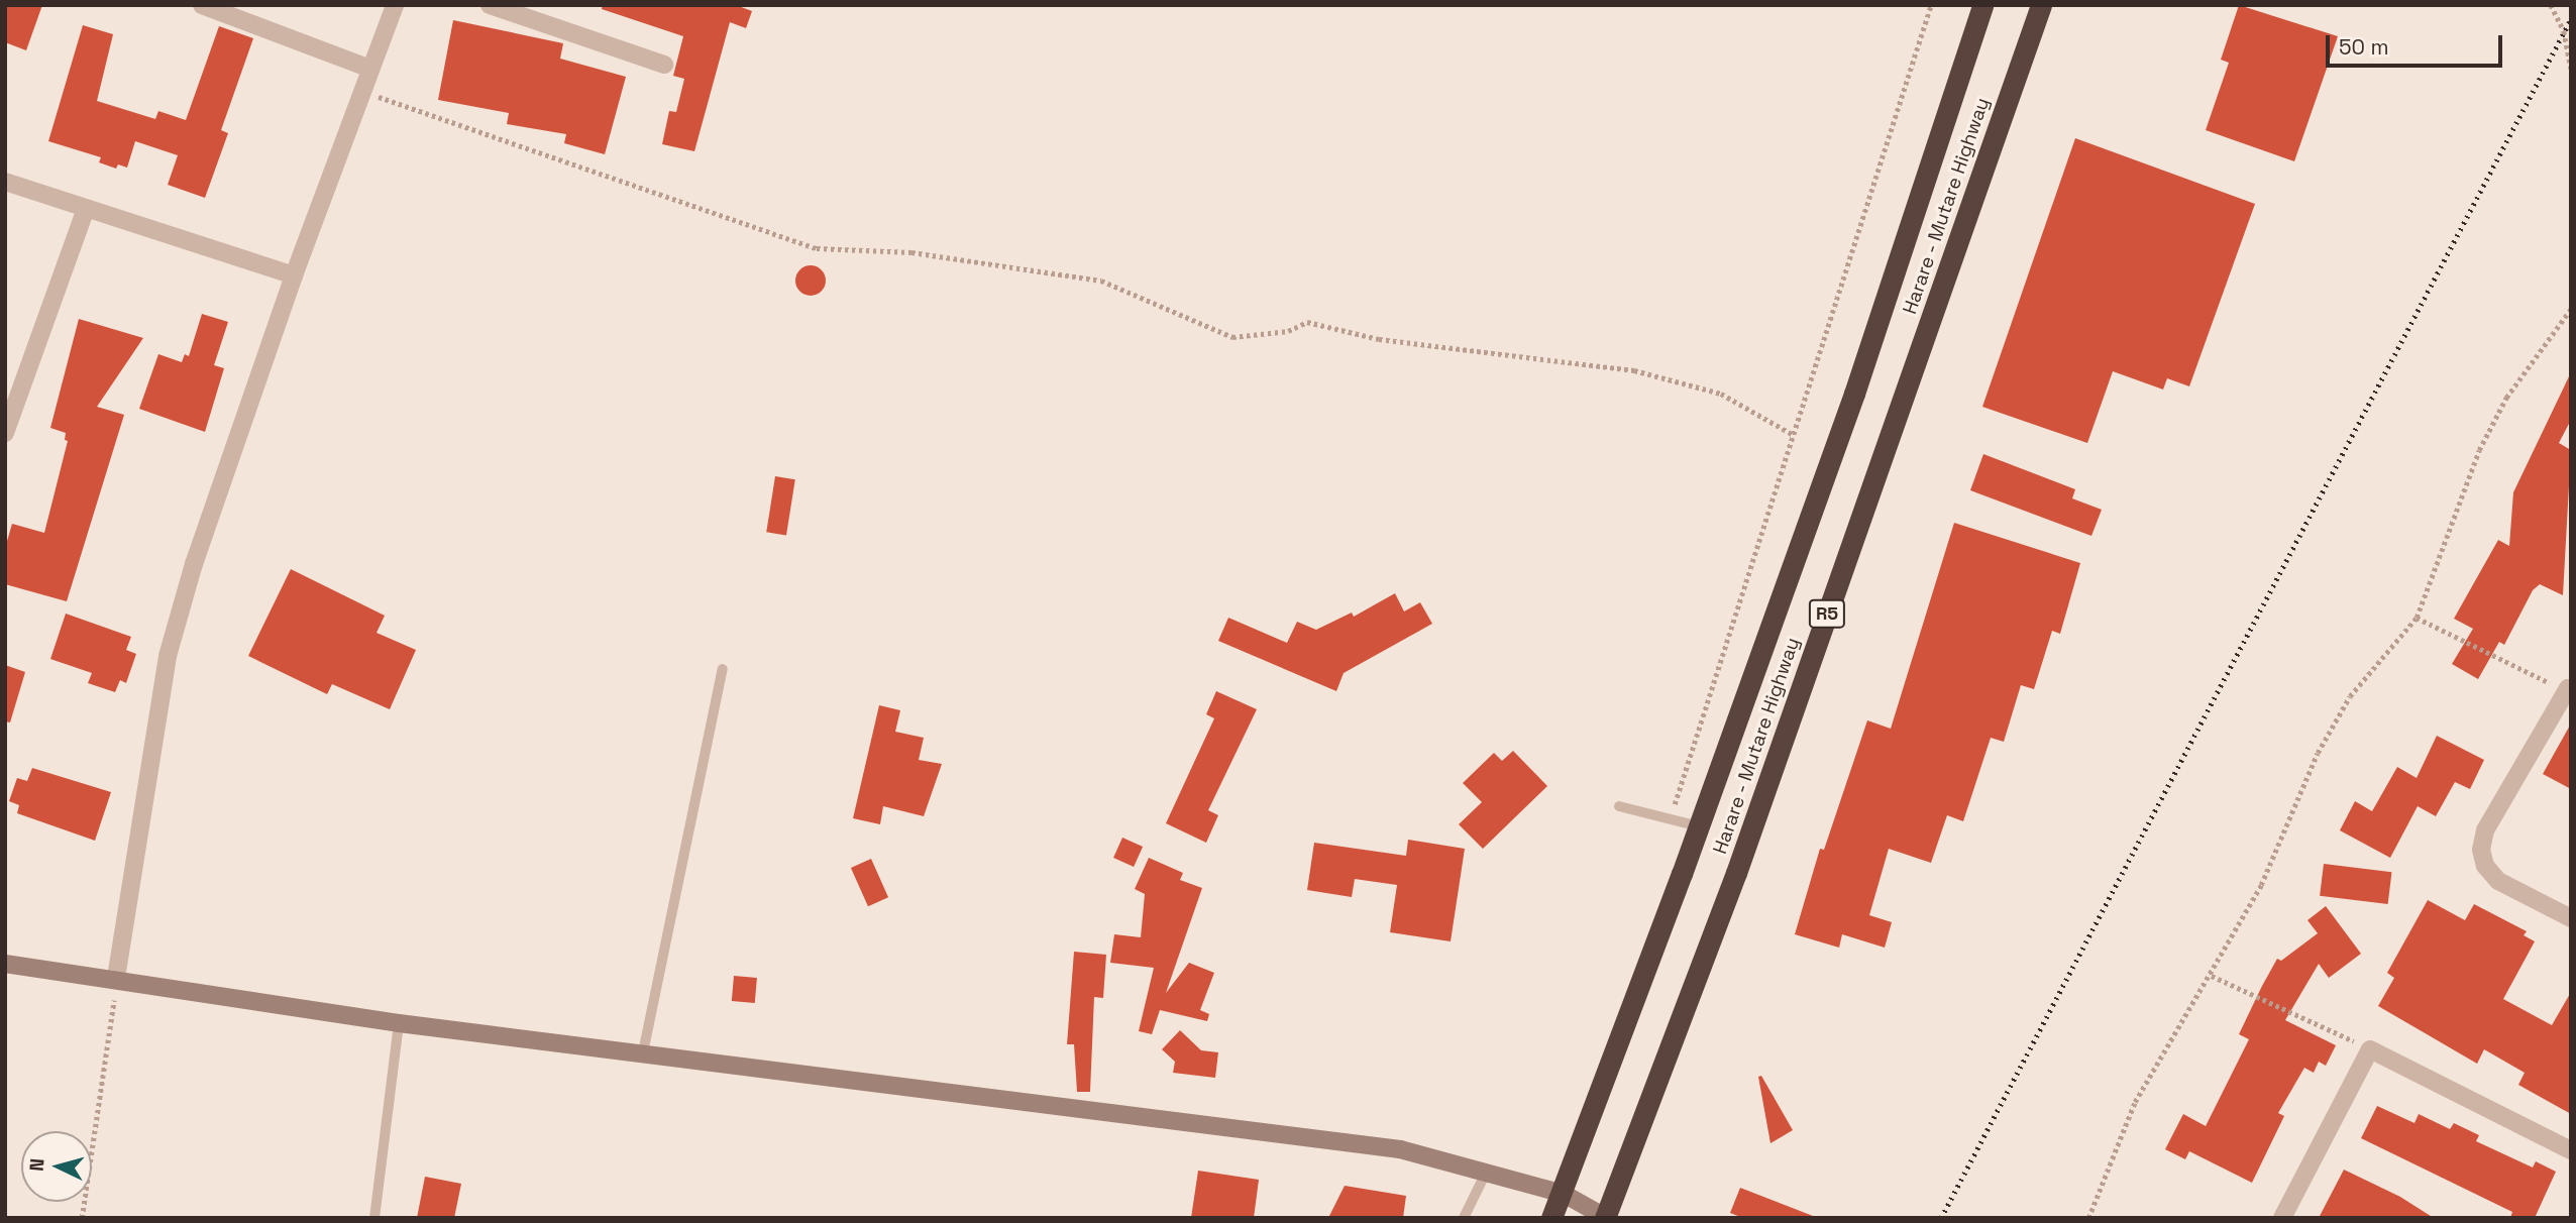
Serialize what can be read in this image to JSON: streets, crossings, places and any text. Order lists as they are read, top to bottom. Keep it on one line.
{"streets":{"highway":["Harare - Mutare Highway","R5"]},"scale_bar":"50 m","north":"left"}
